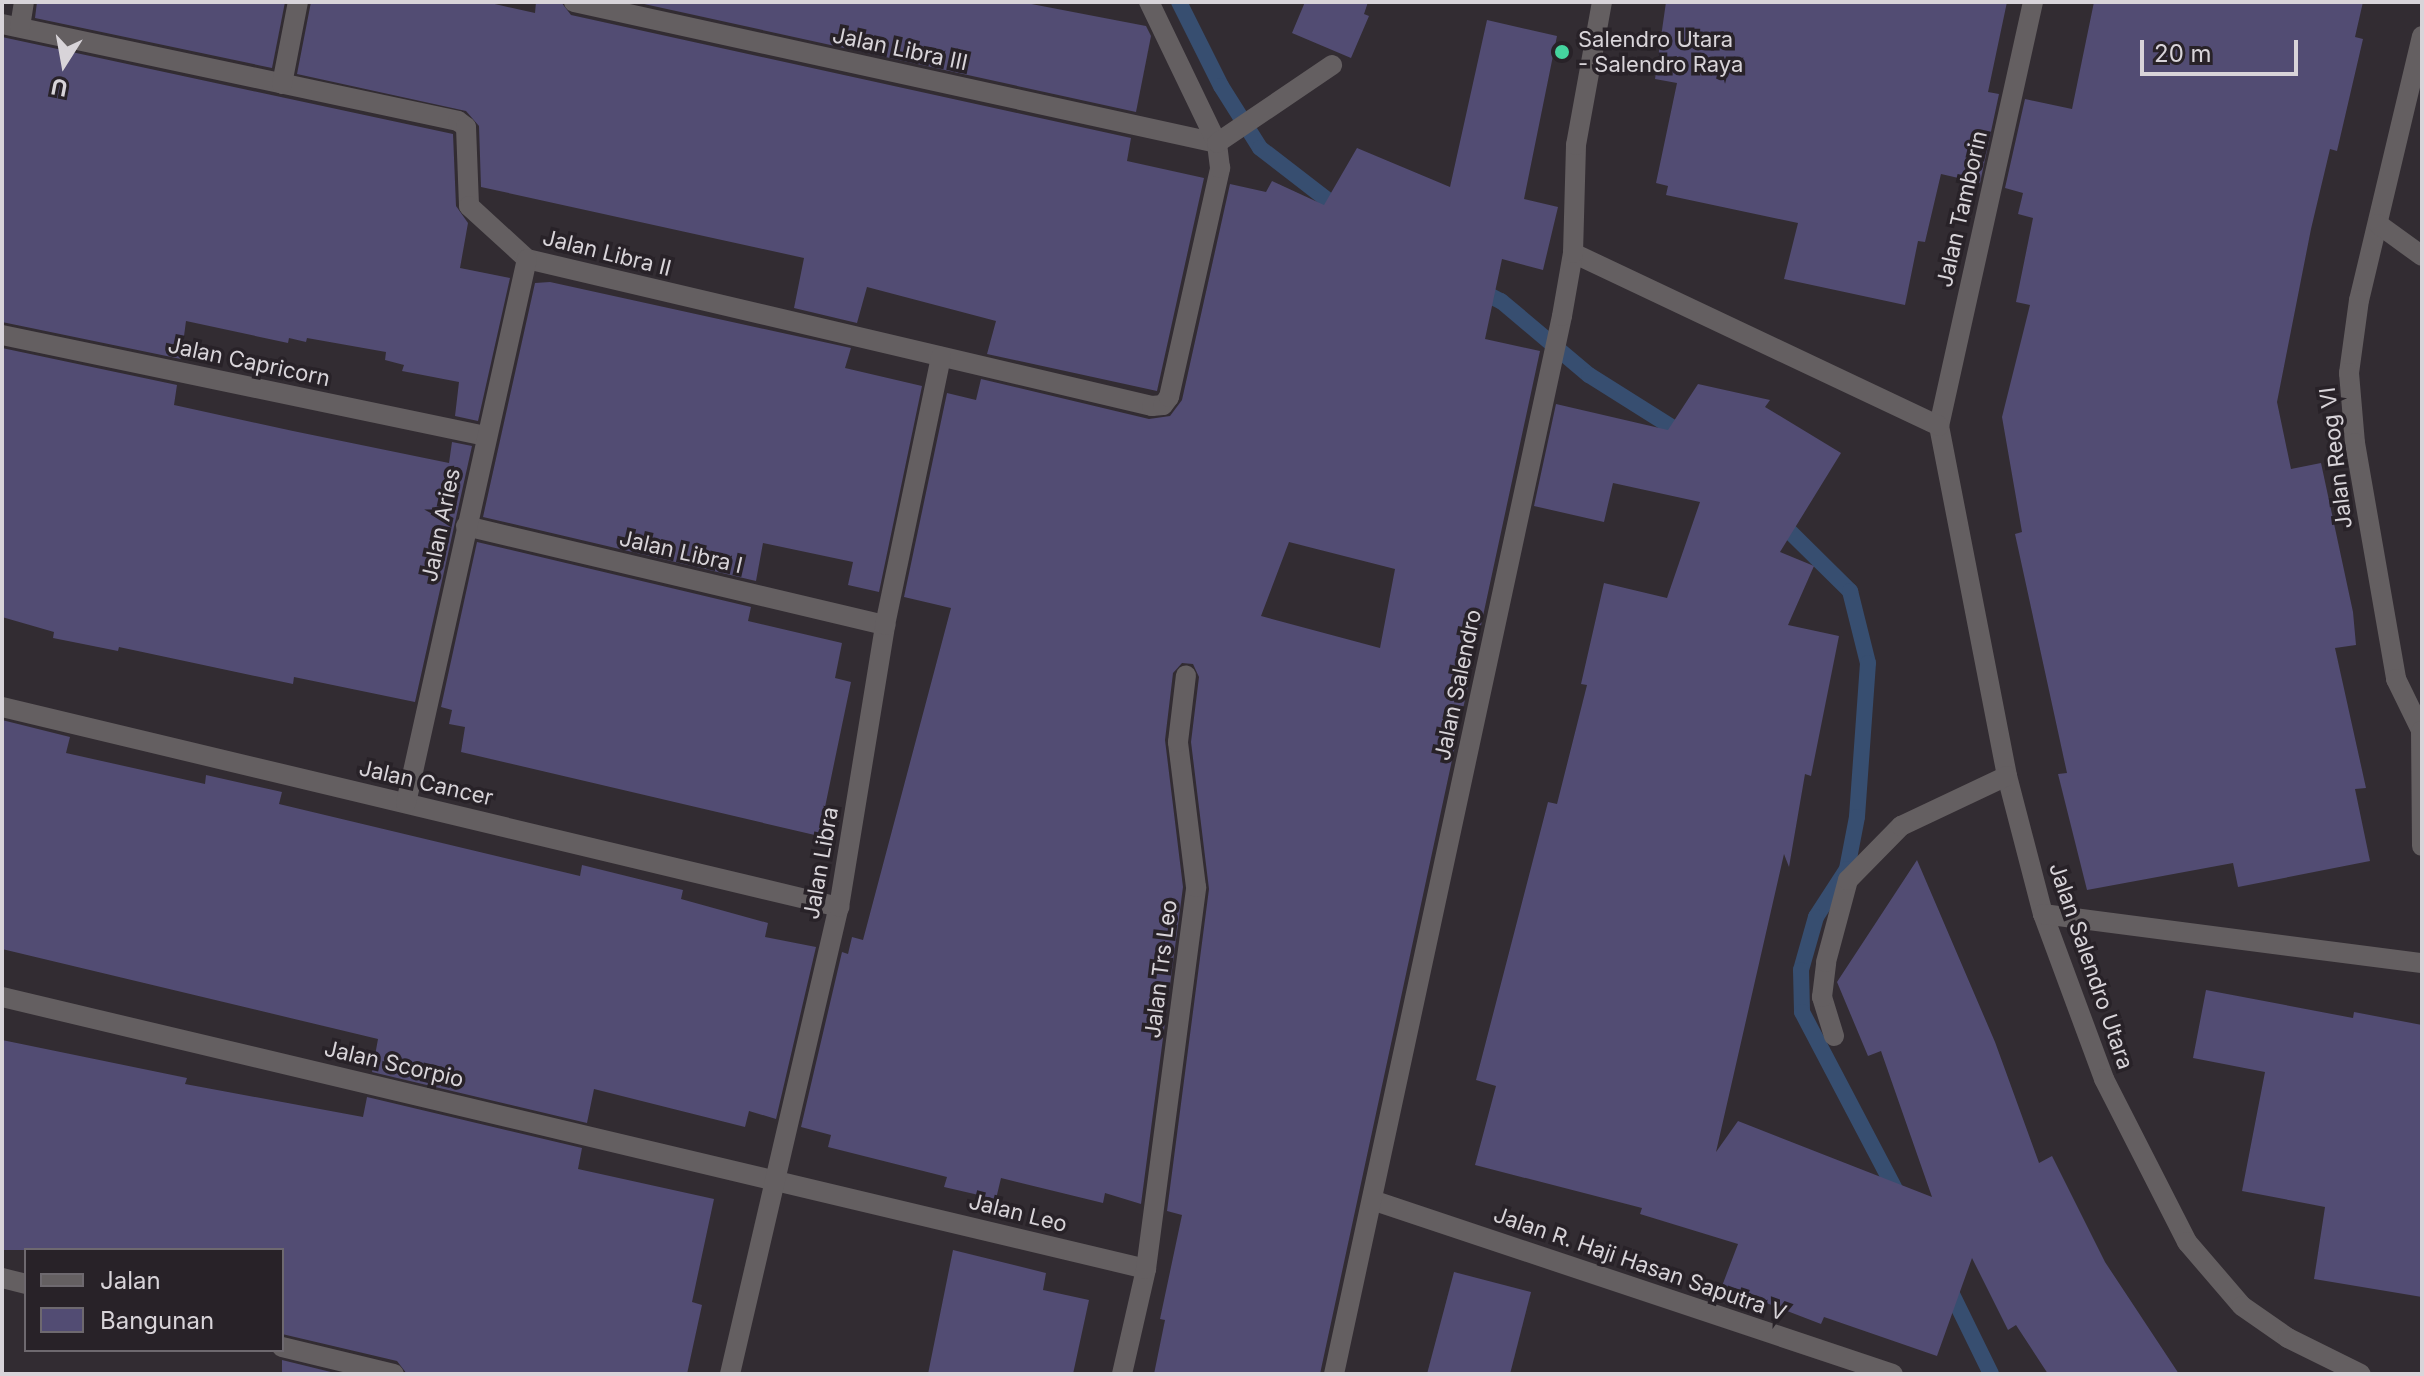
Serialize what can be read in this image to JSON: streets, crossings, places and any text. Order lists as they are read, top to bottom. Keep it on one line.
{"streets":{"street":["Jalan Libra III","Jalan Tamborin","Jalan Libra II","Jalan Capricorn","Jalan Reog VI","Jalan Aries","Jalan Libra I","Jalan Salendro","Jalan Cancer","Jalan Libra","Jalan Salendro Utara","Jalan Trs Leo","Jalan Scorpio","Jalan Leo","Jalan R. Haji Hasan Saputra V"]},"crossings":[["Jalan Libra III","Jalan Libra II"],["Jalan Tamborin","Jalan Salendro Utara"],["Jalan Libra II","Jalan Aries"],["Jalan Libra II","Jalan Libra"],["Jalan Capricorn","Jalan Aries"],["Jalan Aries","Jalan Libra I"],["Jalan Aries","Jalan Cancer"],["Jalan Libra I","Jalan Libra"],["Jalan Salendro","Jalan R. Haji Hasan Saputra V"],["Jalan Cancer","Jalan Libra"],["Jalan Libra","Jalan Scorpio"],["Jalan Libra","Jalan Leo"],["Jalan Trs Leo","Jalan Leo"],["Jalan Scorpio","Jalan Leo"]],"places":["Salendro Utara - Salendro Raya"],"legend":["Jalan","Bangunan"],"scale_bar":"20 m","north":"bottom"}
